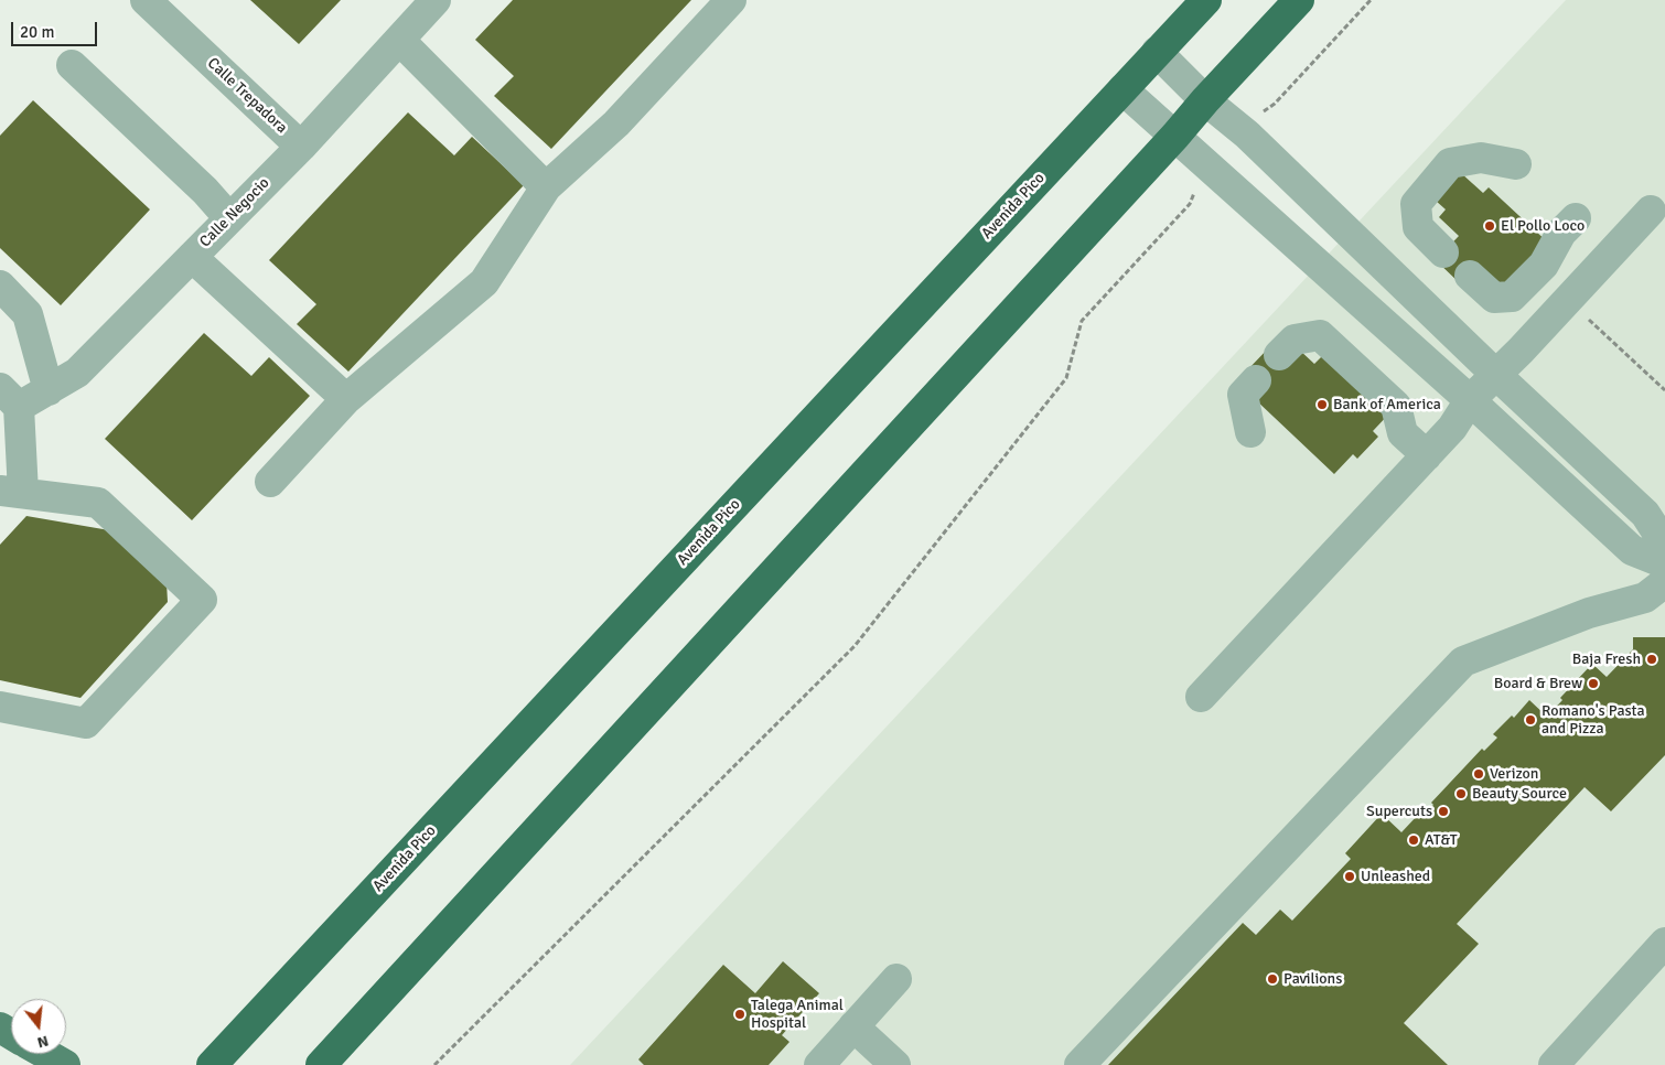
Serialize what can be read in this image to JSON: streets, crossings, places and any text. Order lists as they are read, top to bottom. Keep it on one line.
{"streets":{"highway":["Avenida Pico"],"street":["Calle Trepadora","Calle Negocio"]},"crossings":[["Calle Trepadora","Calle Negocio"]],"places":["El Pollo Loco","Bank of America","Baja Fresh","Board & Brew","Romano's Pasta and Pizza","Verizon","Beauty Source","Supercuts","AT&T","Unleashed","Pavilions","Talega Animal Hospital"],"scale_bar":"20 m","north":"bottom"}
